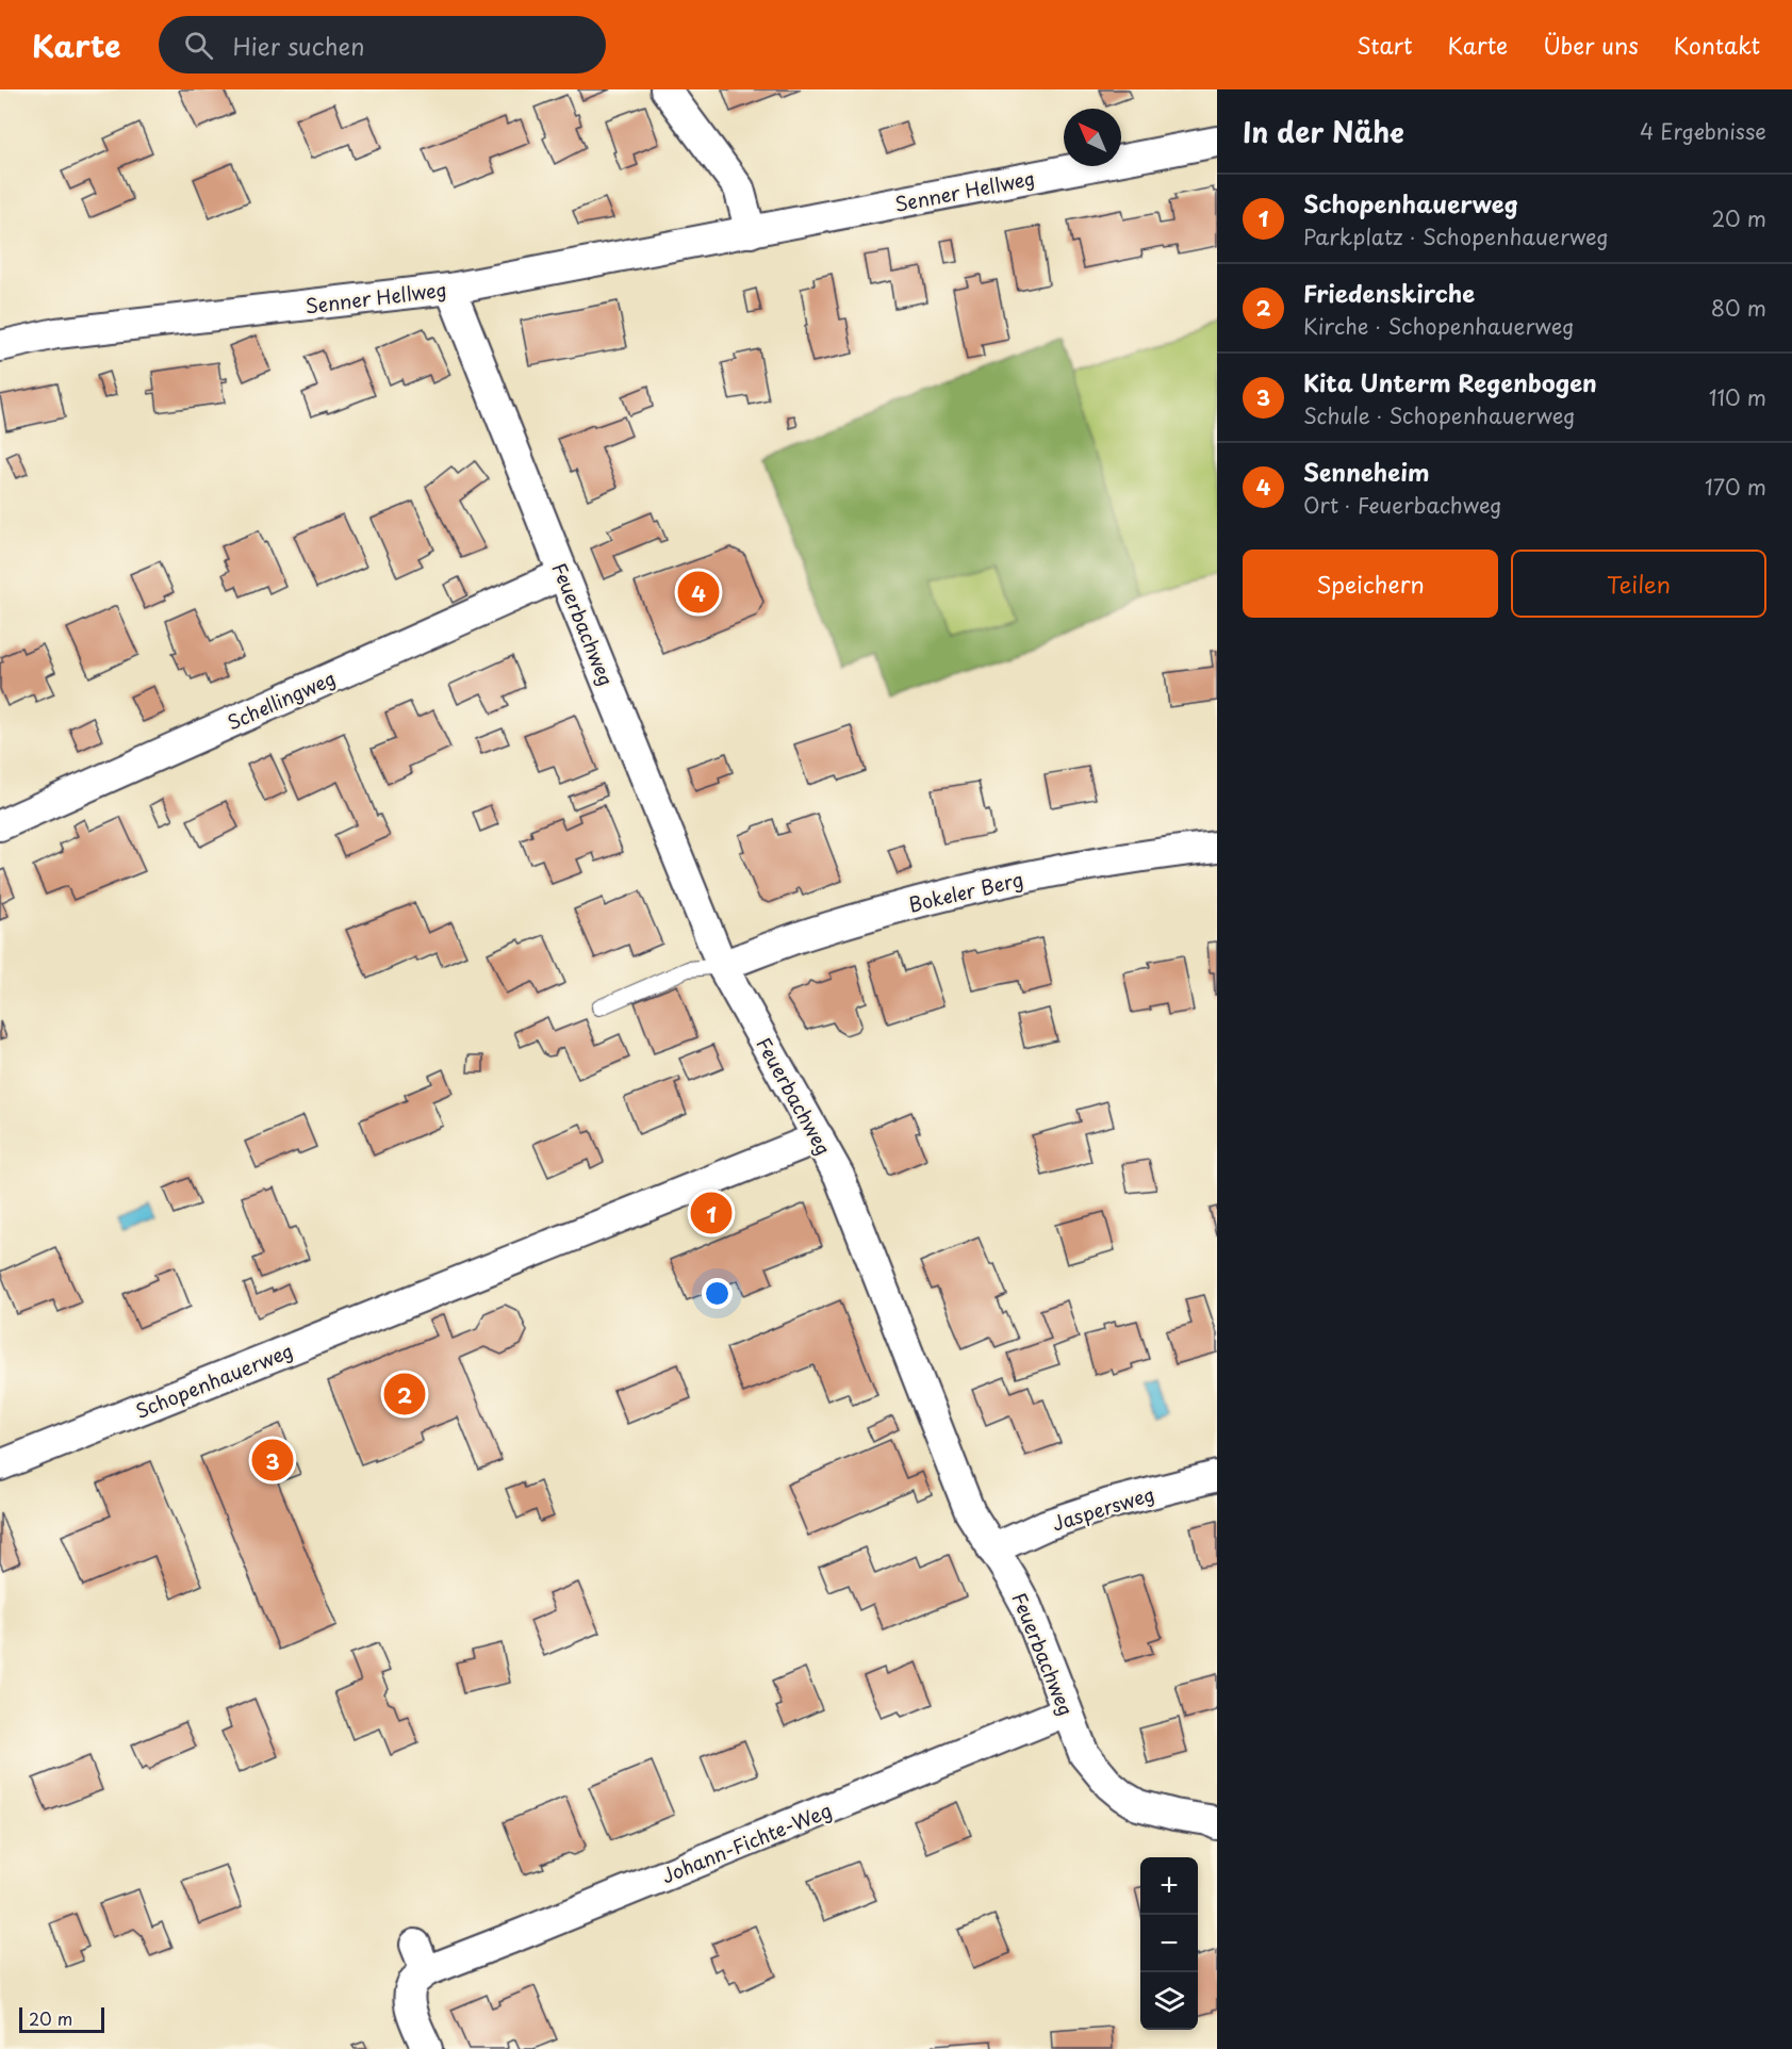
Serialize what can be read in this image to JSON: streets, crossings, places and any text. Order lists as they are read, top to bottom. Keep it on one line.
{"streets":{"street":["Senner Hellweg","Feuerbachweg","Schellingweg","Bokeler Berg","Schopenhauerweg","Jaspersweg","Johann-Fichte-Weg"]},"crossings":[["Senner Hellweg","Feuerbachweg"],["Feuerbachweg","Schellingweg"],["Feuerbachweg","Bokeler Berg"],["Feuerbachweg","Schopenhauerweg"],["Feuerbachweg","Jaspersweg"],["Feuerbachweg","Johann-Fichte-Weg"]],"scale_bar":"20 m","north":"top left","page":{"header":"Karte","search":"Hier suchen","nav":["Start","Karte","Über uns","Kontakt"],"heading":["In der Nähe","4 Ergebnisse"],"list":[{"mark":"1","name":"Schopenhauerweg","note":"Parkplatz · Schopenhauerweg","value":"20 m"},{"mark":"2","name":"Friedenskirche","note":"Kirche · Schopenhauerweg","value":"80 m"},{"mark":"3","name":"Kita Unterm Regenbogen","note":"Schule · Schopenhauerweg","value":"110 m"},{"mark":"4","name":"Senneheim","note":"Ort · Feuerbachweg","value":"170 m"}],"buttons":["Speichern","Teilen"],"pins":["4","1","2","3"],"map_buttons":["+","−"],"scale":"20 m"}}
